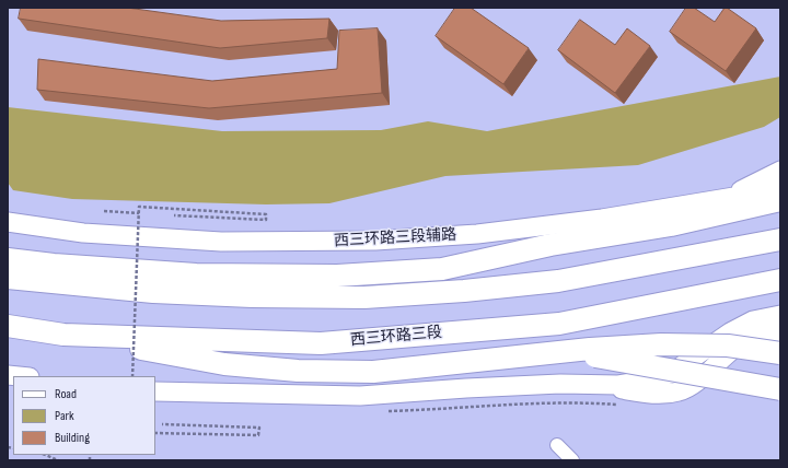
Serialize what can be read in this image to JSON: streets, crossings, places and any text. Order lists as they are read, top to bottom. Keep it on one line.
{"streets":{"highway":["西三环路三段"],"main road":["西三环路三段辅路"]},"legend":["Road","Park","Building"]}
